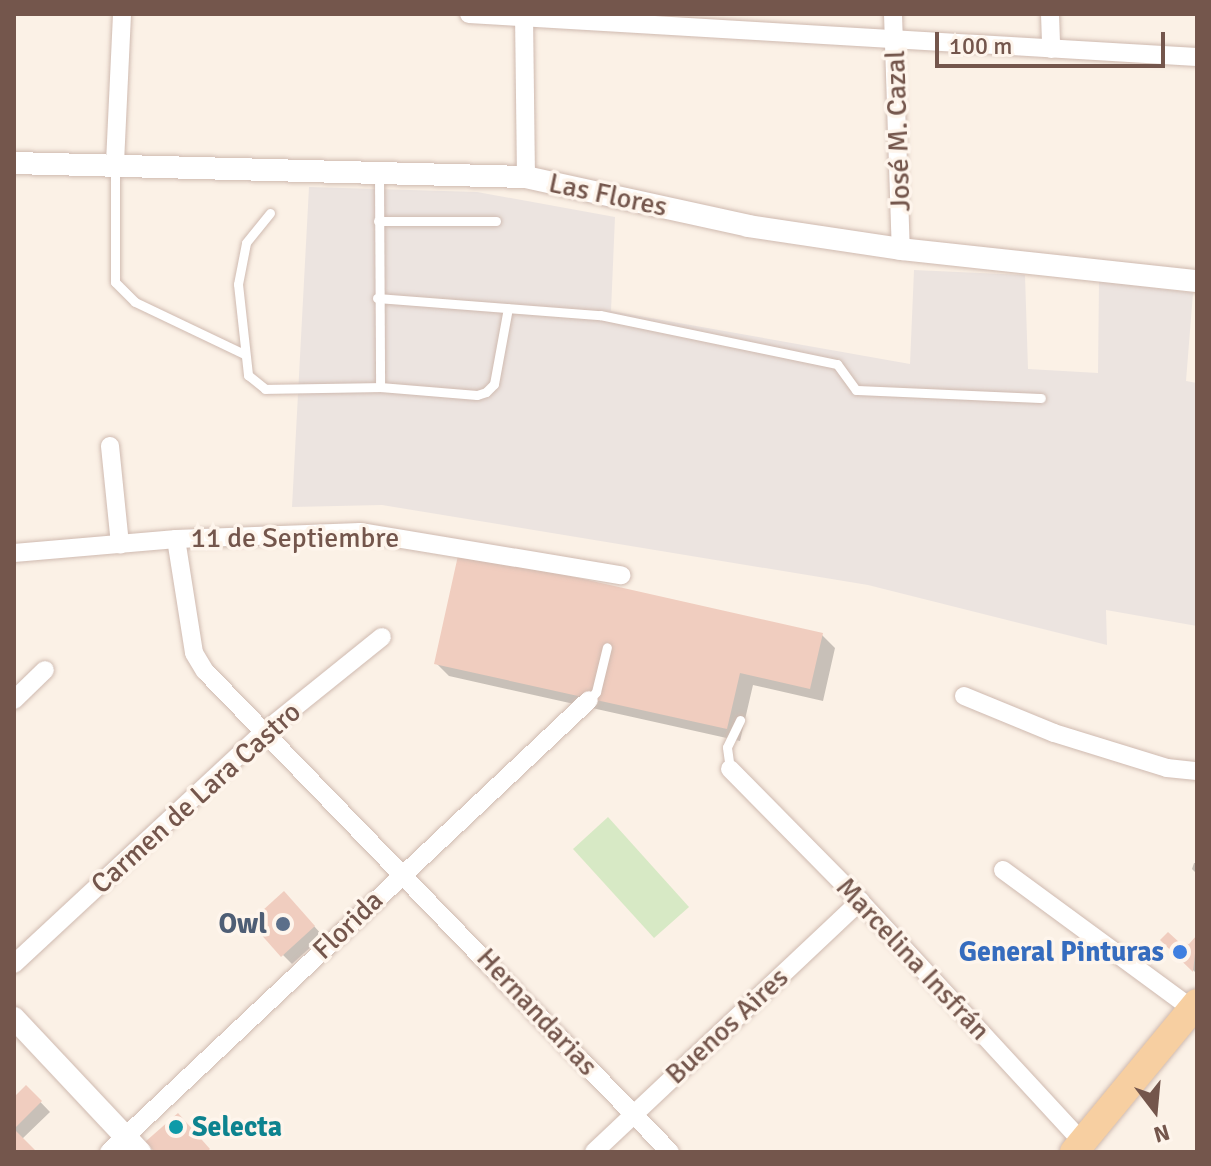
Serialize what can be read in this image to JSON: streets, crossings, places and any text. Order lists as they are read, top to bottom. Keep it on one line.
{"streets":{"street":["José M. Cazal","Las Flores","11 de Septiembre","Carmen de Lara Castro","Florida","Marcelina Insfrán","Hernandarias","Buenos Aires"]},"crossings":[["José M. Cazal","Las Flores"],["11 de Septiembre","Hernandarias"],["Carmen de Lara Castro","Hernandarias"],["Florida","Hernandarias"],["Marcelina Insfrán","Buenos Aires"],["Hernandarias","Buenos Aires"]],"places":["Owl","General Pinturas","Selecta"],"scale_bar":"100 m","north":"bottom"}
